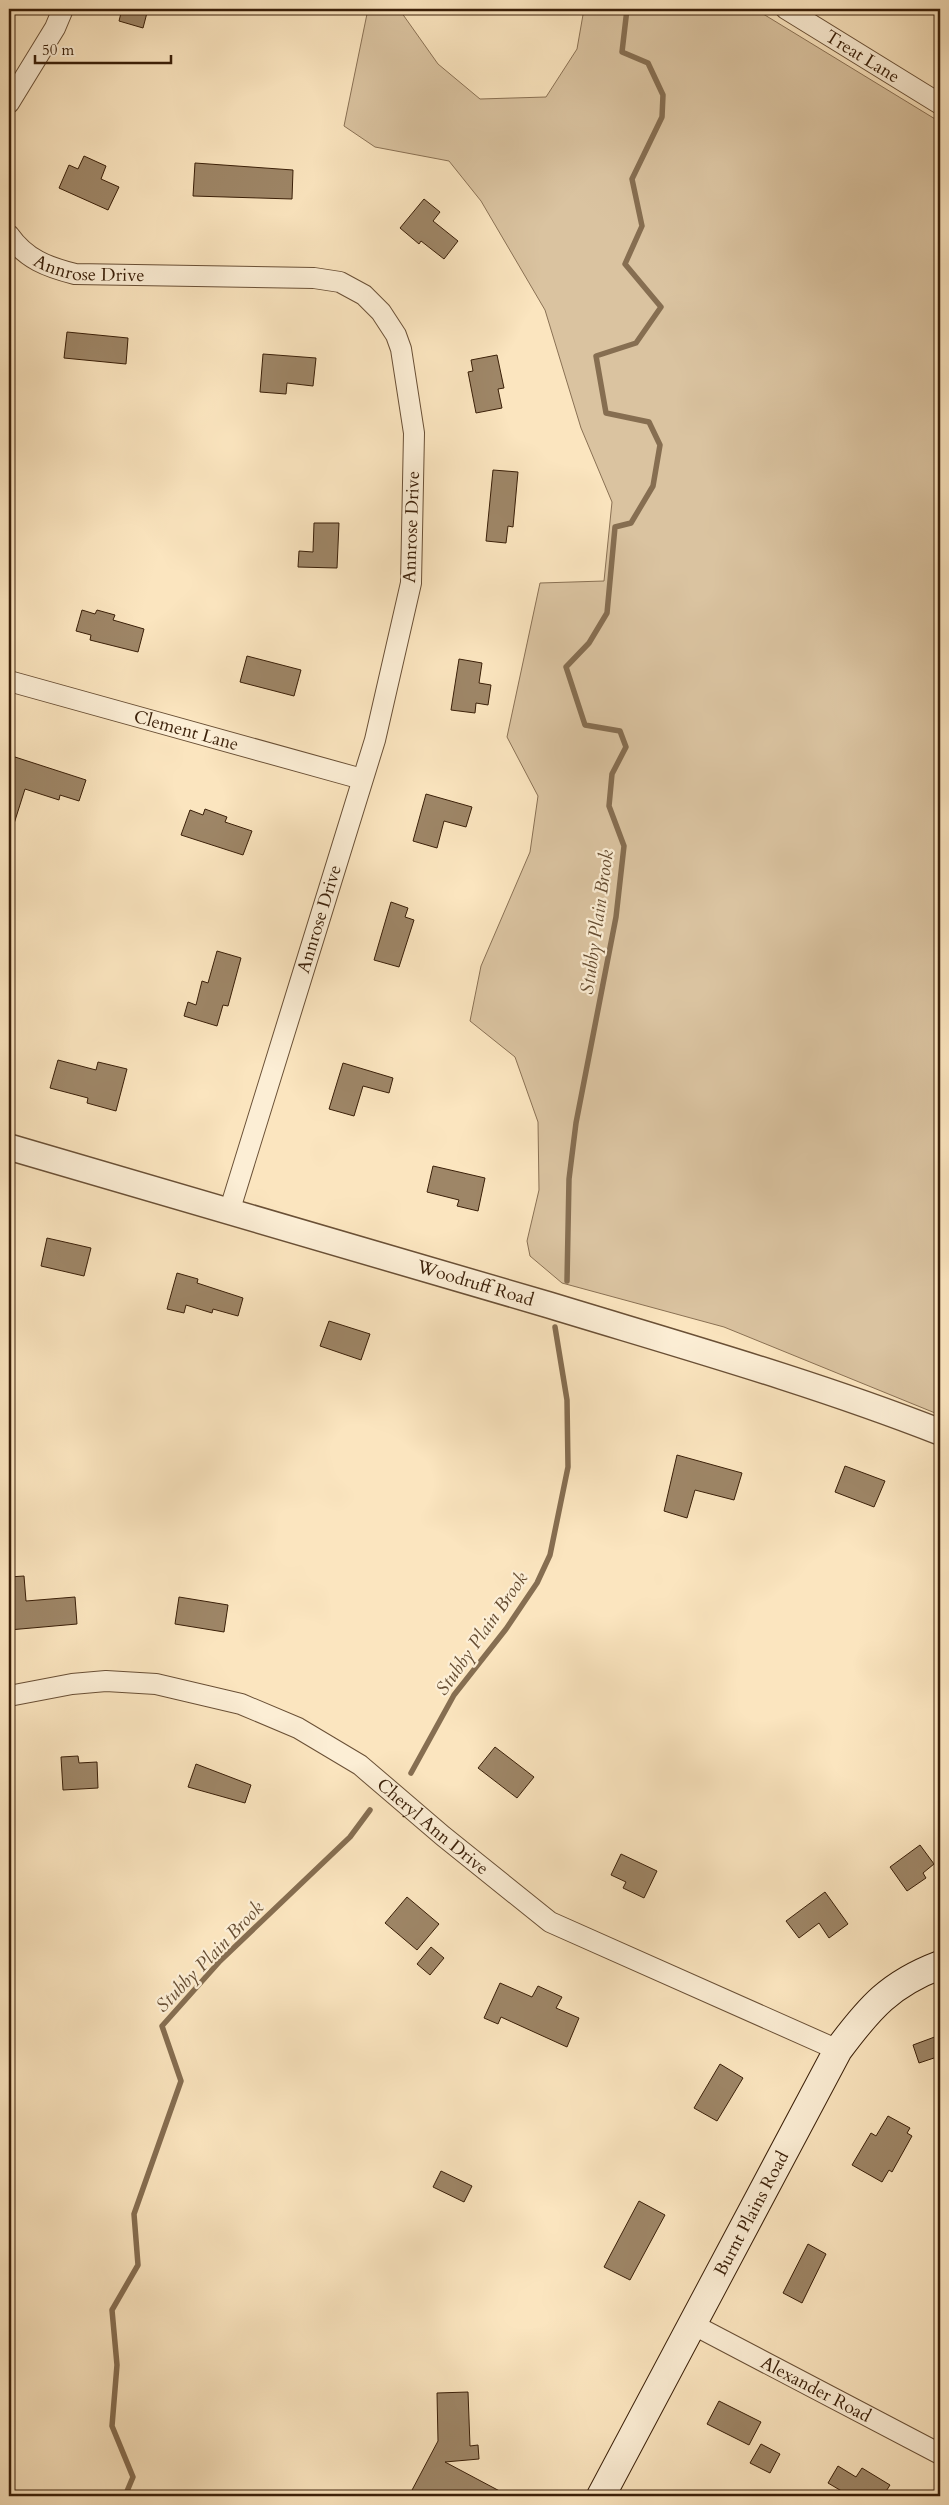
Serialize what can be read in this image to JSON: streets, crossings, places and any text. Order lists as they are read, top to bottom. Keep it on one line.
{"streets":{"main road":["Burnt Plains Road"],"street":["Treat Lane","Annrose Drive","Clement Lane","Woodruff Road","Cheryl Ann Drive","Alexander Road"]},"crossings":[["Annrose Drive","Clement Lane"],["Annrose Drive","Woodruff Road"],["Cheryl Ann Drive","Burnt Plains Road"],["Burnt Plains Road","Alexander Road"]],"water":["Stubby Plain Brook"],"scale_bar":"50 m"}
